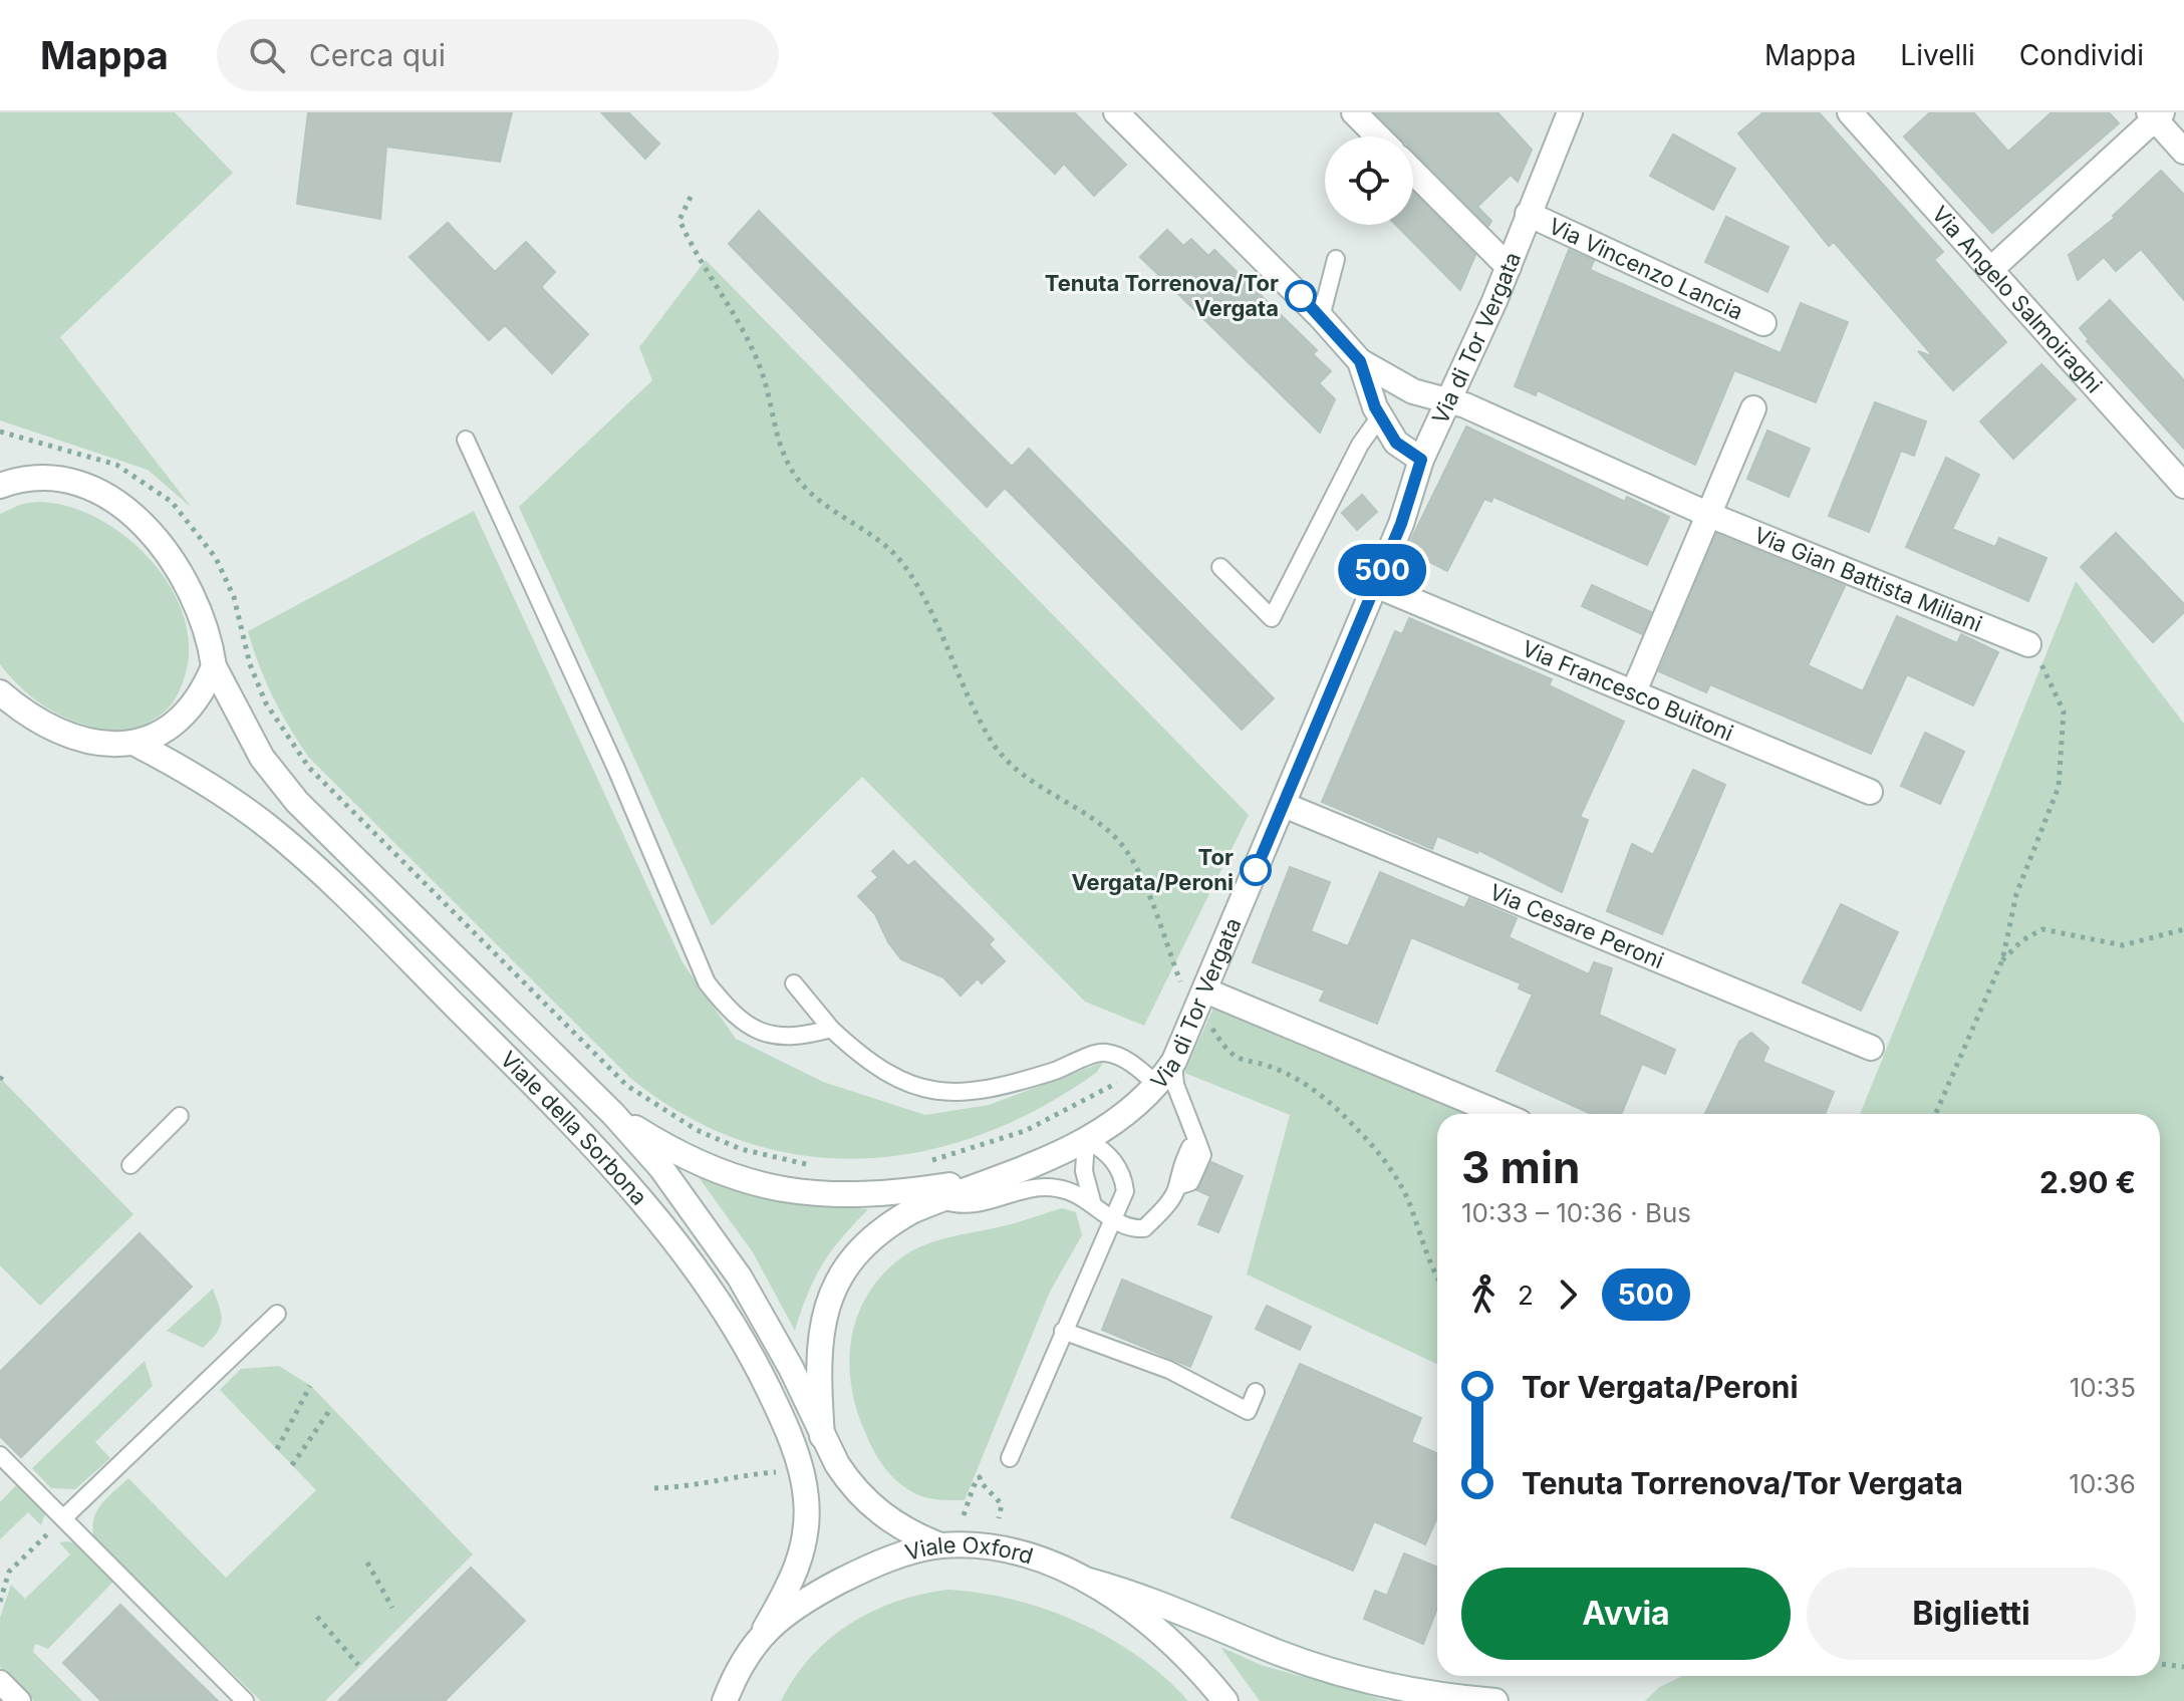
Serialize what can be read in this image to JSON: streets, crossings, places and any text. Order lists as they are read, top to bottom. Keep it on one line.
{"streets":{"street":["Via Vincenzo Lancia","Via Angelo Salmoiraghi","Via di Tor Vergata","Via Gian Battista Miliani","Via Francesco Buitoni","Via Cesare Peroni","Viale della Sorbona","Viale Oxford"]},"crossings":[["Via Vincenzo Lancia","Via di Tor Vergata"],["Via di Tor Vergata","Via Gian Battista Miliani"],["Via di Tor Vergata","Via Cesare Peroni"],["Via di Tor Vergata","Viale della Sorbona"],["Viale della Sorbona","Viale Oxford"]],"places":["Tenuta Torrenova/Tor Vergata","Tor Vergata/Peroni"],"lines":["bus line 500"],"page":{"header":"Mappa","search":"Cerca qui","nav":["Mappa","Livelli","Condividi"],"on_map":"500","heading":["3 min","10:33 – 10:36 · Bus","2.90 €"],"legs":["2","500"],"list":[{"name":"Tor Vergata/Peroni","value":"10:35"},{"name":"Tenuta Torrenova/Tor Vergata","value":"10:36"}],"buttons":["Avvia","Biglietti"]}}
